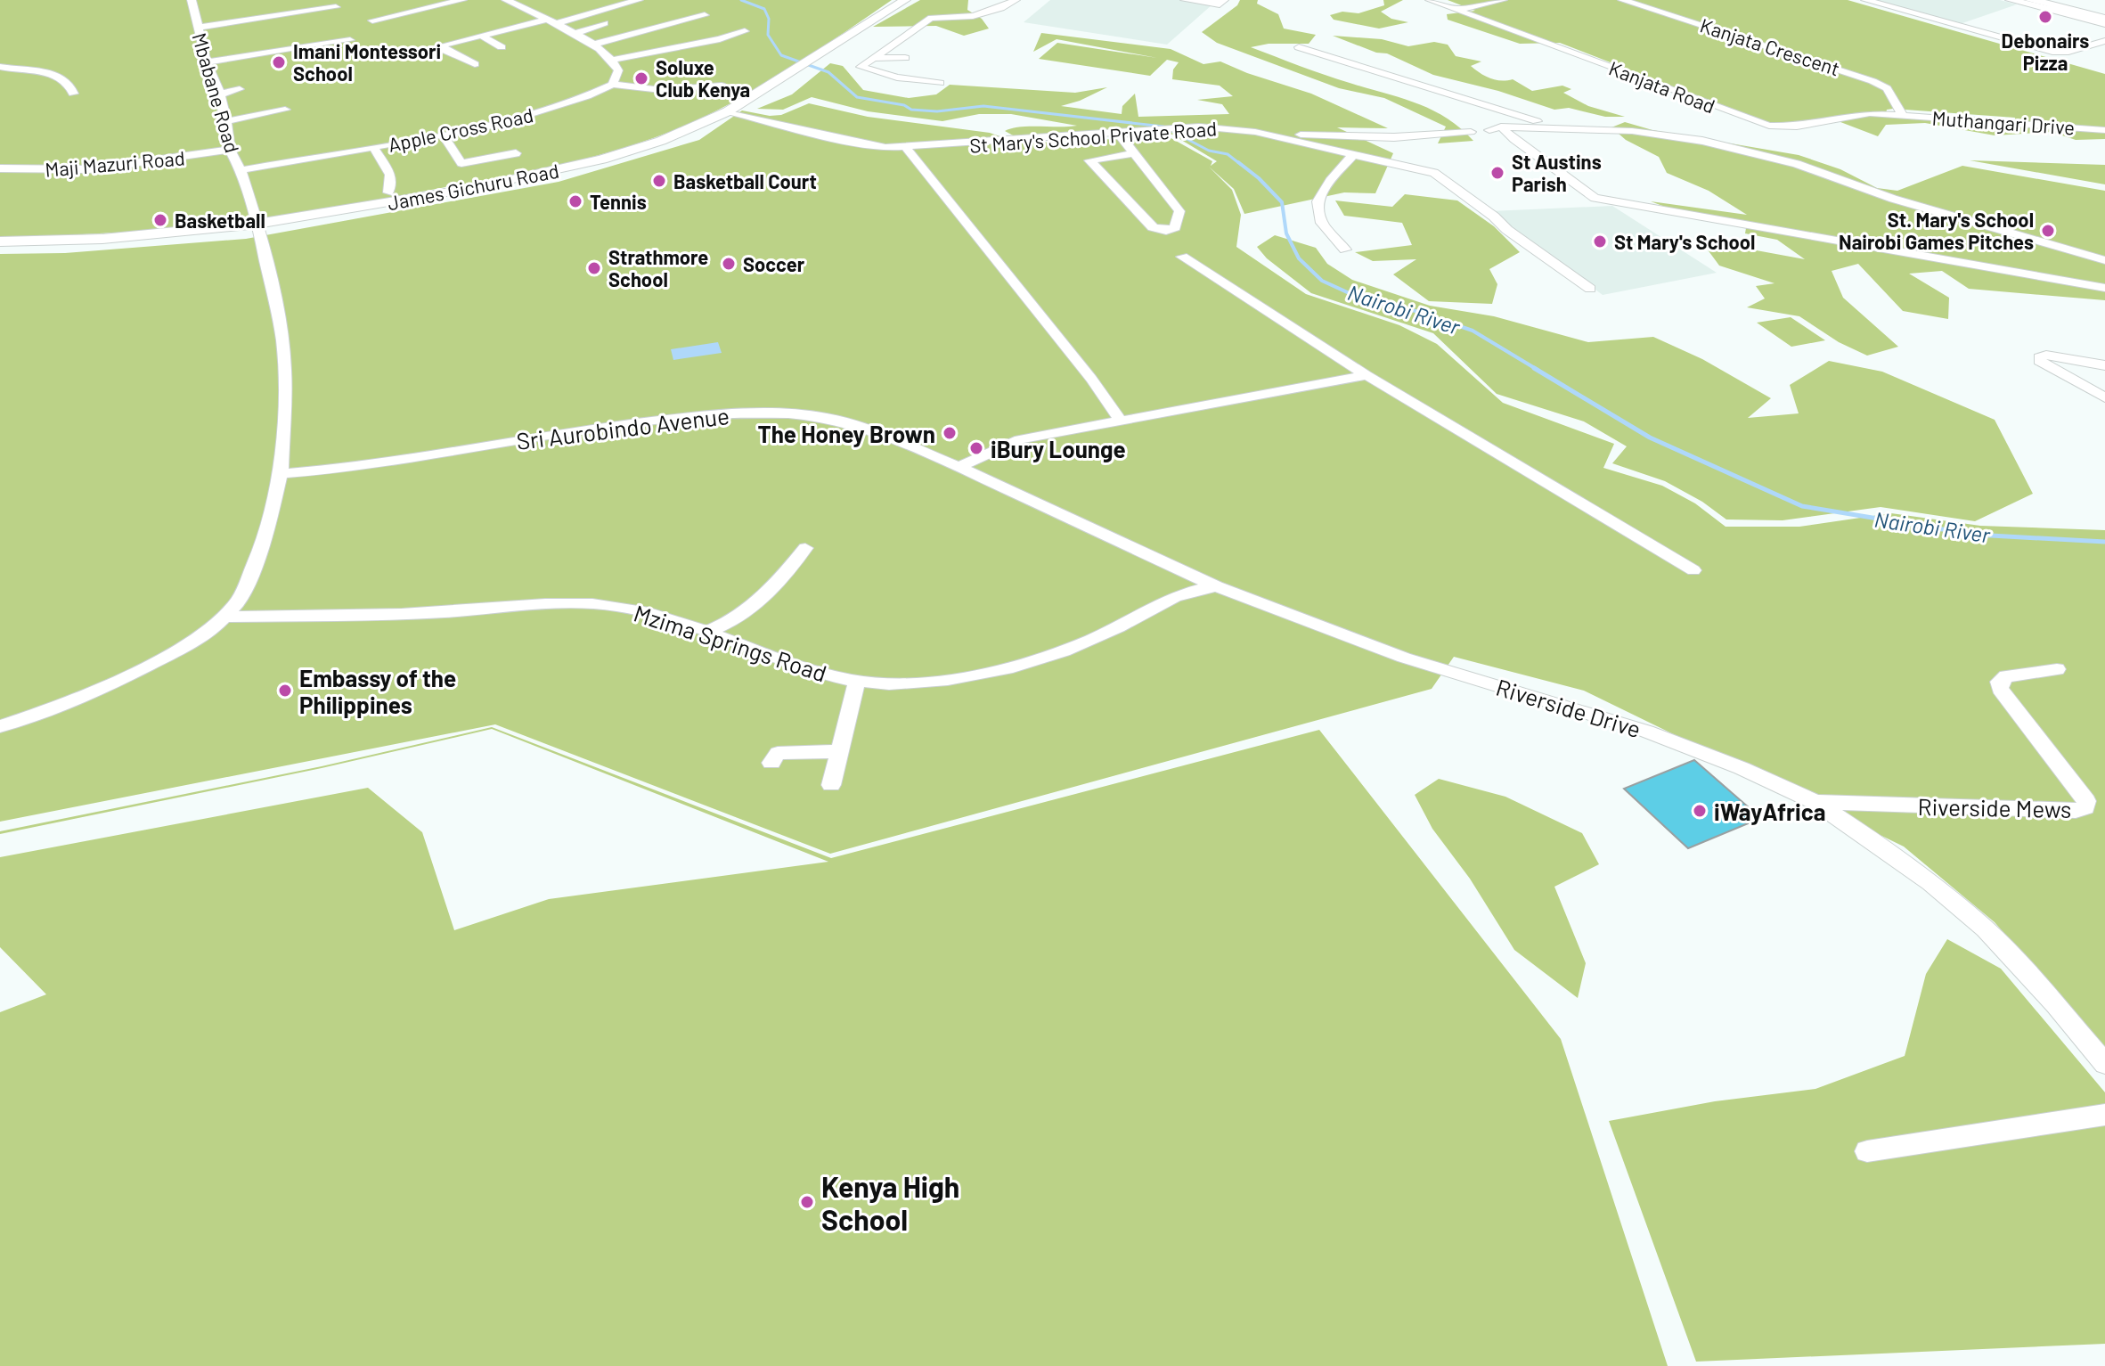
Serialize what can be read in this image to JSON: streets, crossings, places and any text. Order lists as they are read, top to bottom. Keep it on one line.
{"streets":{"main road":["James Gichuru Road"],"street":["Kanjata Crescent","Kanjata Road","Mbabane Road","Muthangari Drive","Apple Cross Road","St Mary's School Private Road","Maji Mazuri Road","Sri Aurobindo Avenue","Mzima Springs Road","Riverside Drive","Riverside Mews"]},"crossings":[["Kanjata Crescent","Kanjata Road"],["Kanjata Crescent","Muthangari Drive"],["Kanjata Road","Muthangari Drive"],["Mbabane Road","Apple Cross Road"],["Mbabane Road","Maji Mazuri Road"],["Mbabane Road","James Gichuru Road"],["St Mary's School Private Road","James Gichuru Road"],["Sri Aurobindo Avenue","Riverside Drive"],["Mzima Springs Road","Riverside Drive"],["Riverside Drive","Riverside Mews"]],"water":["Nairobi River"],"places":["Debonairs Pizza","Imani Montessori School","Soluxe Club Kenya","St Austins Parish","Basketball Court","Tennis","Basketball","St. Mary's School Nairobi Games Pitches","St Mary's School","Soccer","Strathmore School","The Honey Brown","iBury Lounge","Embassy of the Philippines","iWayAfrica","Kenya High School"]}
